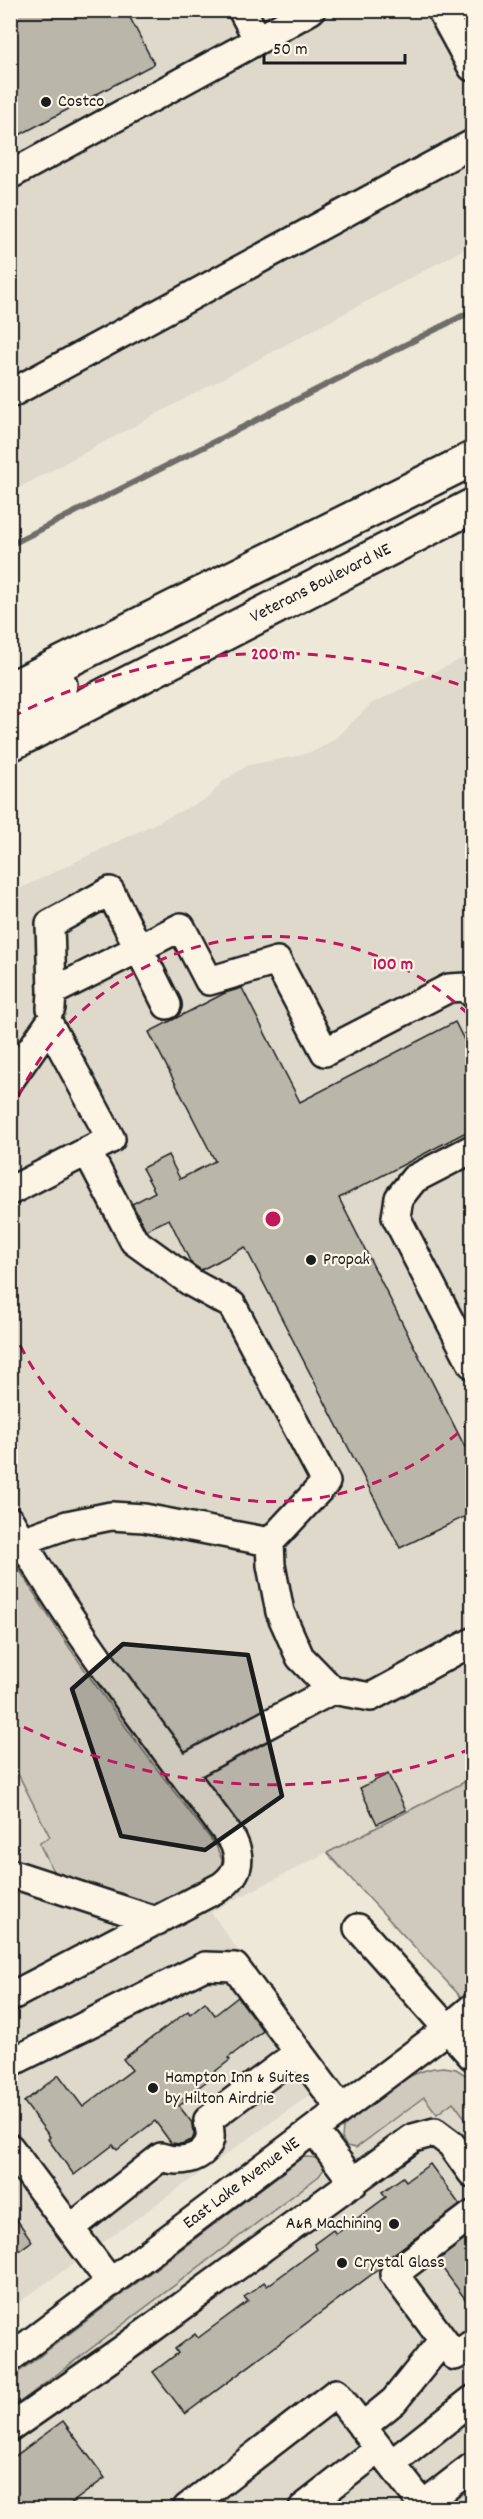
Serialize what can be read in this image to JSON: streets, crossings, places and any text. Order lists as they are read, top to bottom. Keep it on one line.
{"streets":{"main road":["Veterans Boulevard NE"],"street":["East Lake Avenue NE"]},"places":["Costco","Propak","Hampton Inn & Suites by Hilton Airdrie","A&R Machining","Crystal Glass"],"scale_bar":"50 m","rings":["200 m","100 m"]}
